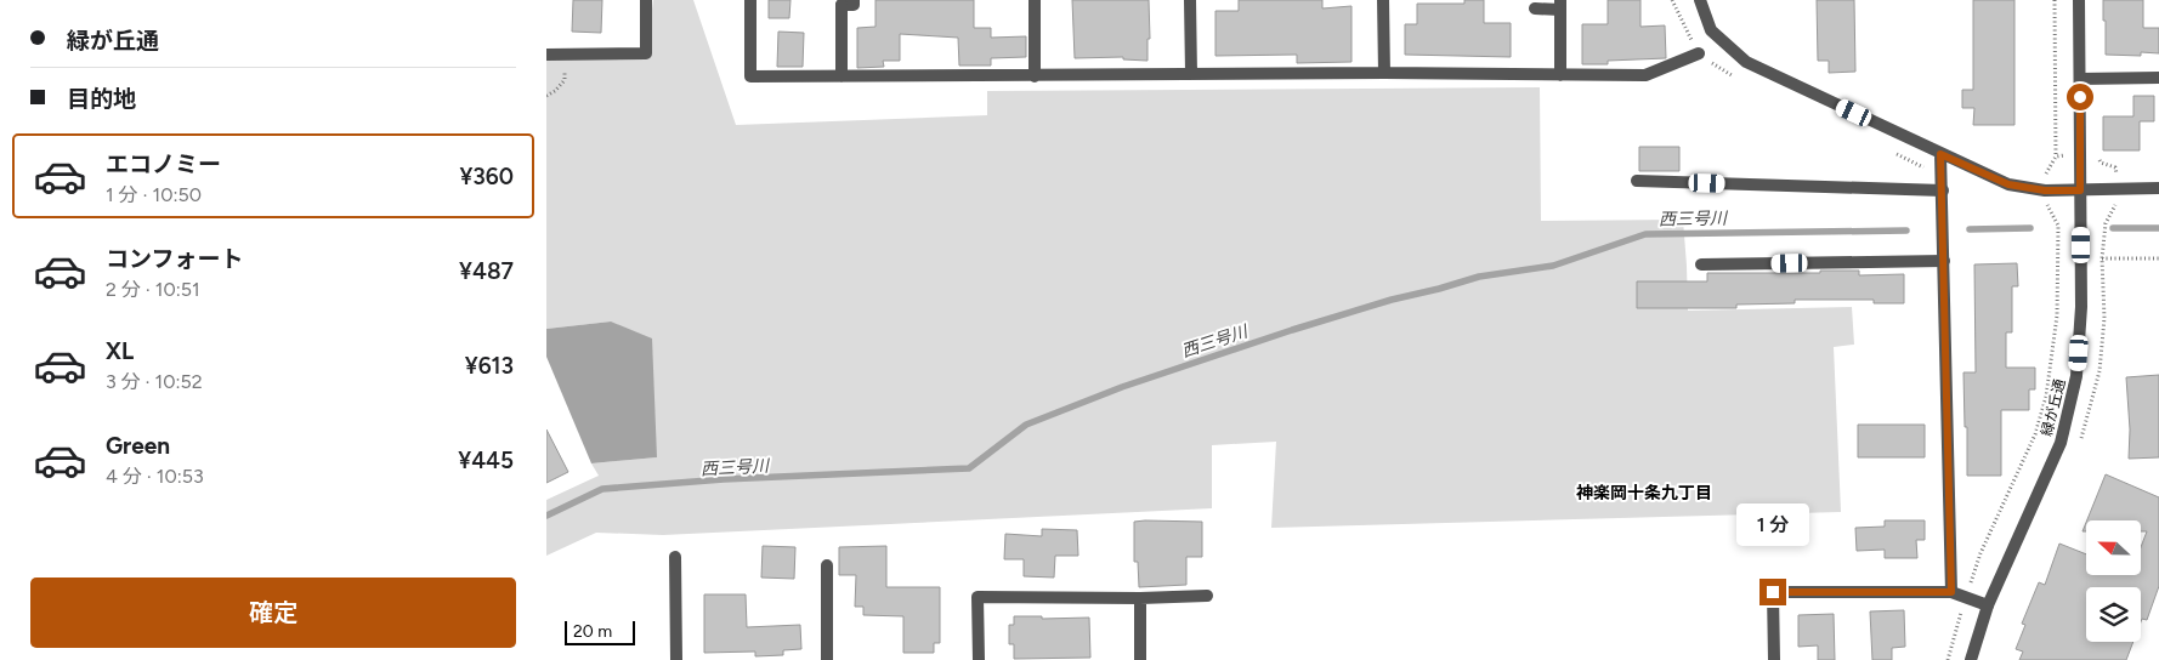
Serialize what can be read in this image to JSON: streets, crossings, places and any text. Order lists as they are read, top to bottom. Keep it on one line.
{"streets":{"street":["緑が丘通"]},"districts":["神楽岡十条九丁目"],"water":["西三号川"],"scale_bar":"20 m","north":"left","page":{"banner":["緑が丘通","目的地"],"list":[{"name":"エコノミー","note":"1 分 · 10:50","value":"¥360"},{"name":"コンフォート","note":"2 分 · 10:51","value":"¥487"},{"name":"XL","note":"3 分 · 10:52","value":"¥613"},{"name":"Green","note":"4 分 · 10:53","value":"¥445"}],"bubble":"1 分","buttons":"確定","scale":"20 m"}}
